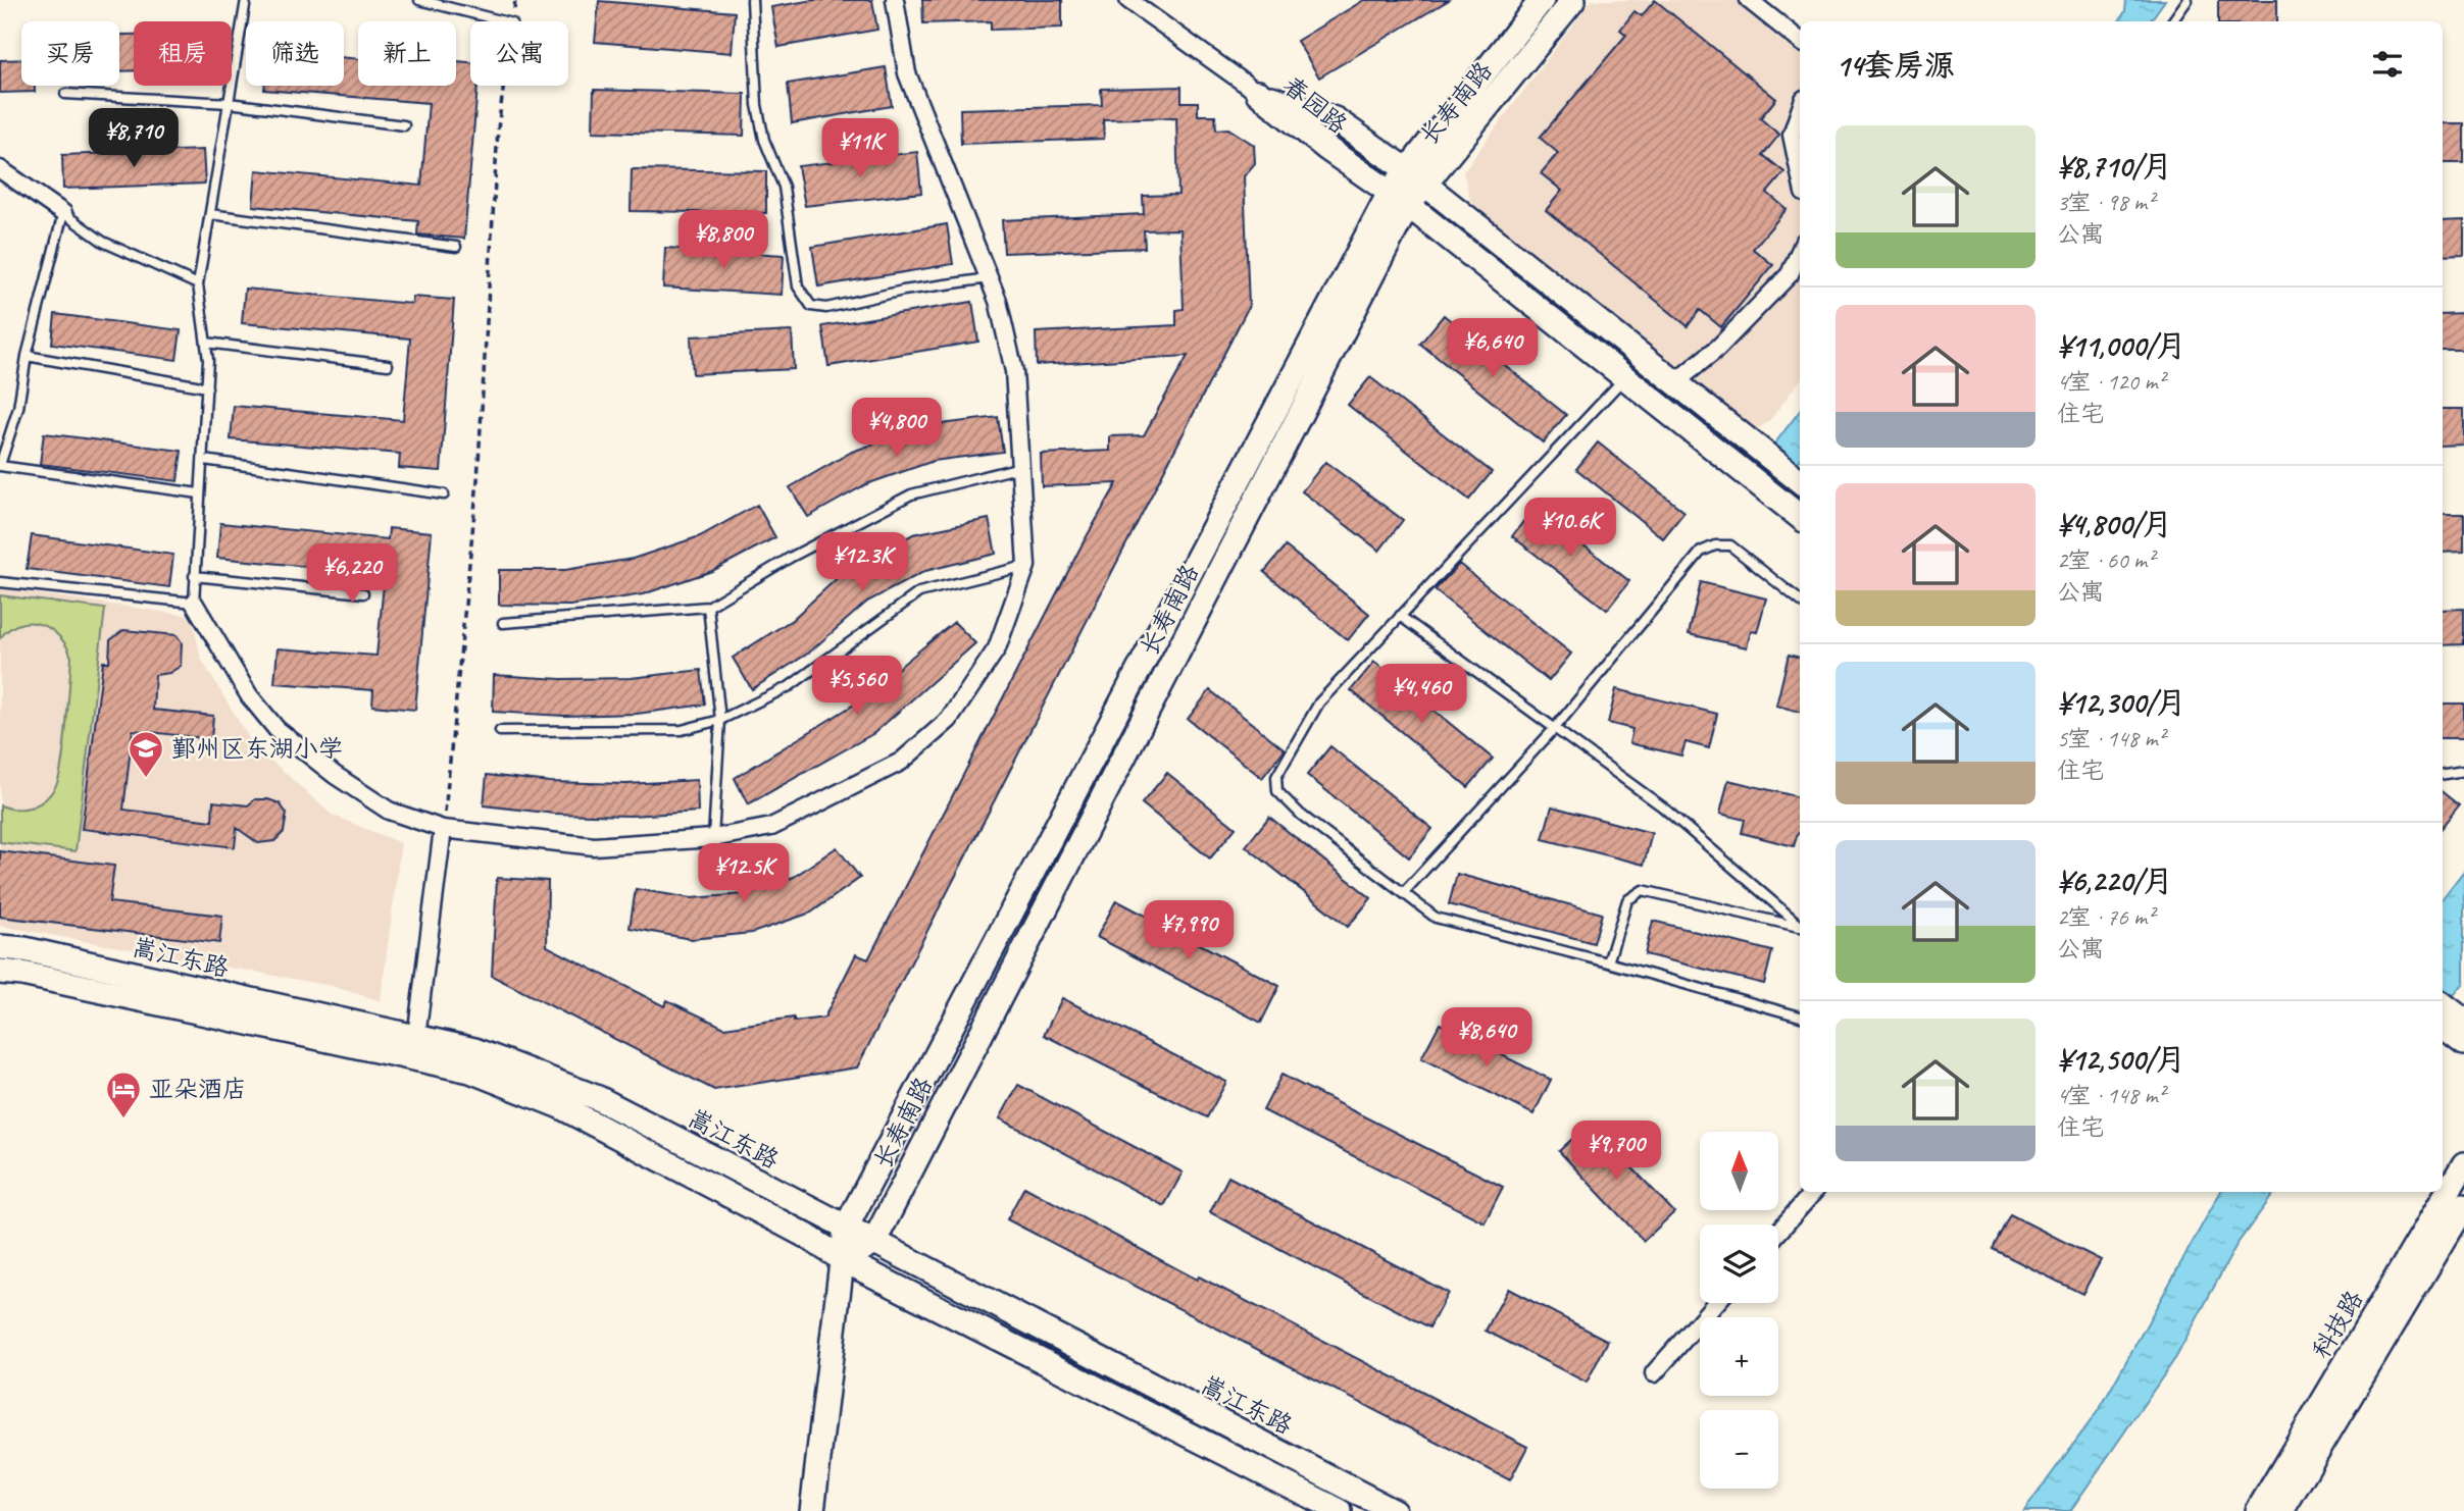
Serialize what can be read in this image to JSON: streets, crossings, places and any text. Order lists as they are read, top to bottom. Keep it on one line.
{"streets":{"main road":["长寿南路","春园路","嵩江东路","科技路"]},"crossings":[["长寿南路","春园路"],["长寿南路","嵩江东路"]],"places":{"school or university":["鄞州区东湖小学"],"hotel":["亚朵酒店"]},"north":"top","page":{"chip":["买房","租房","筛选","新上","公寓"],"heading":"14套房源","list":[{"name":"¥8,710/月","note":"3室 · 98 m² · 公寓"},{"name":"¥11,000/月","note":"4室 · 120 m² · 住宅"},{"name":"¥4,800/月","note":"2室 · 60 m² · 公寓"},{"name":"¥12,300/月","note":"5室 · 148 m² · 住宅"},{"name":"¥6,220/月","note":"2室 · 76 m² · 公寓"},{"name":"¥12,500/月","note":"4室 · 148 m² · 住宅"}],"price":["¥8,710","¥11K","¥8,800","¥6,640","¥4,800","¥10.6K","¥12.3K","¥6,220","¥5,560","¥4,460","¥12.5K","¥7,990","¥8,640","¥9,700"],"map_buttons":["+","−"]}}
